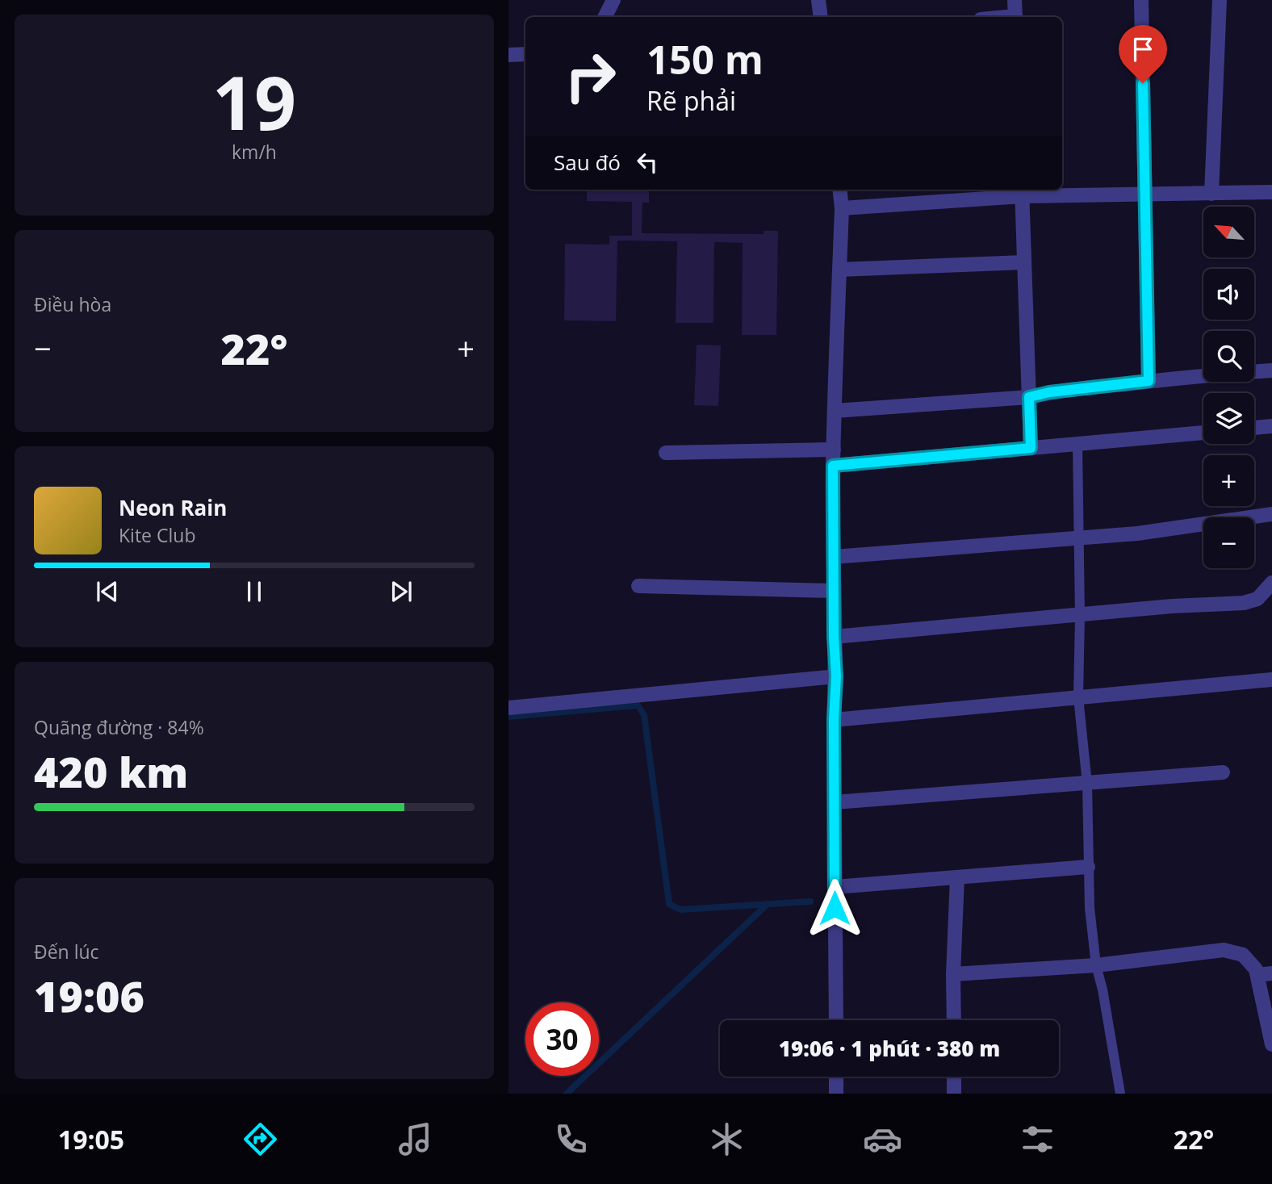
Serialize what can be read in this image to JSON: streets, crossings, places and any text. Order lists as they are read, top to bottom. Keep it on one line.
{"north":"top left","page":{"tile":[["19","km/h"],"Điều hòa",["Quãng đường · 84%","420 km"],["Đến lúc","19:06"]],"turn":["150 m","Rẽ phải"],"then":"Sau đó","map_buttons":["+","−"],"heat":["−","22°","+"],"song":["Neon Rain","Kite Club"],"limit":"30","trip":"19:06 · 1 phút · 380 m","tabs":["19:05","22°"]}}
